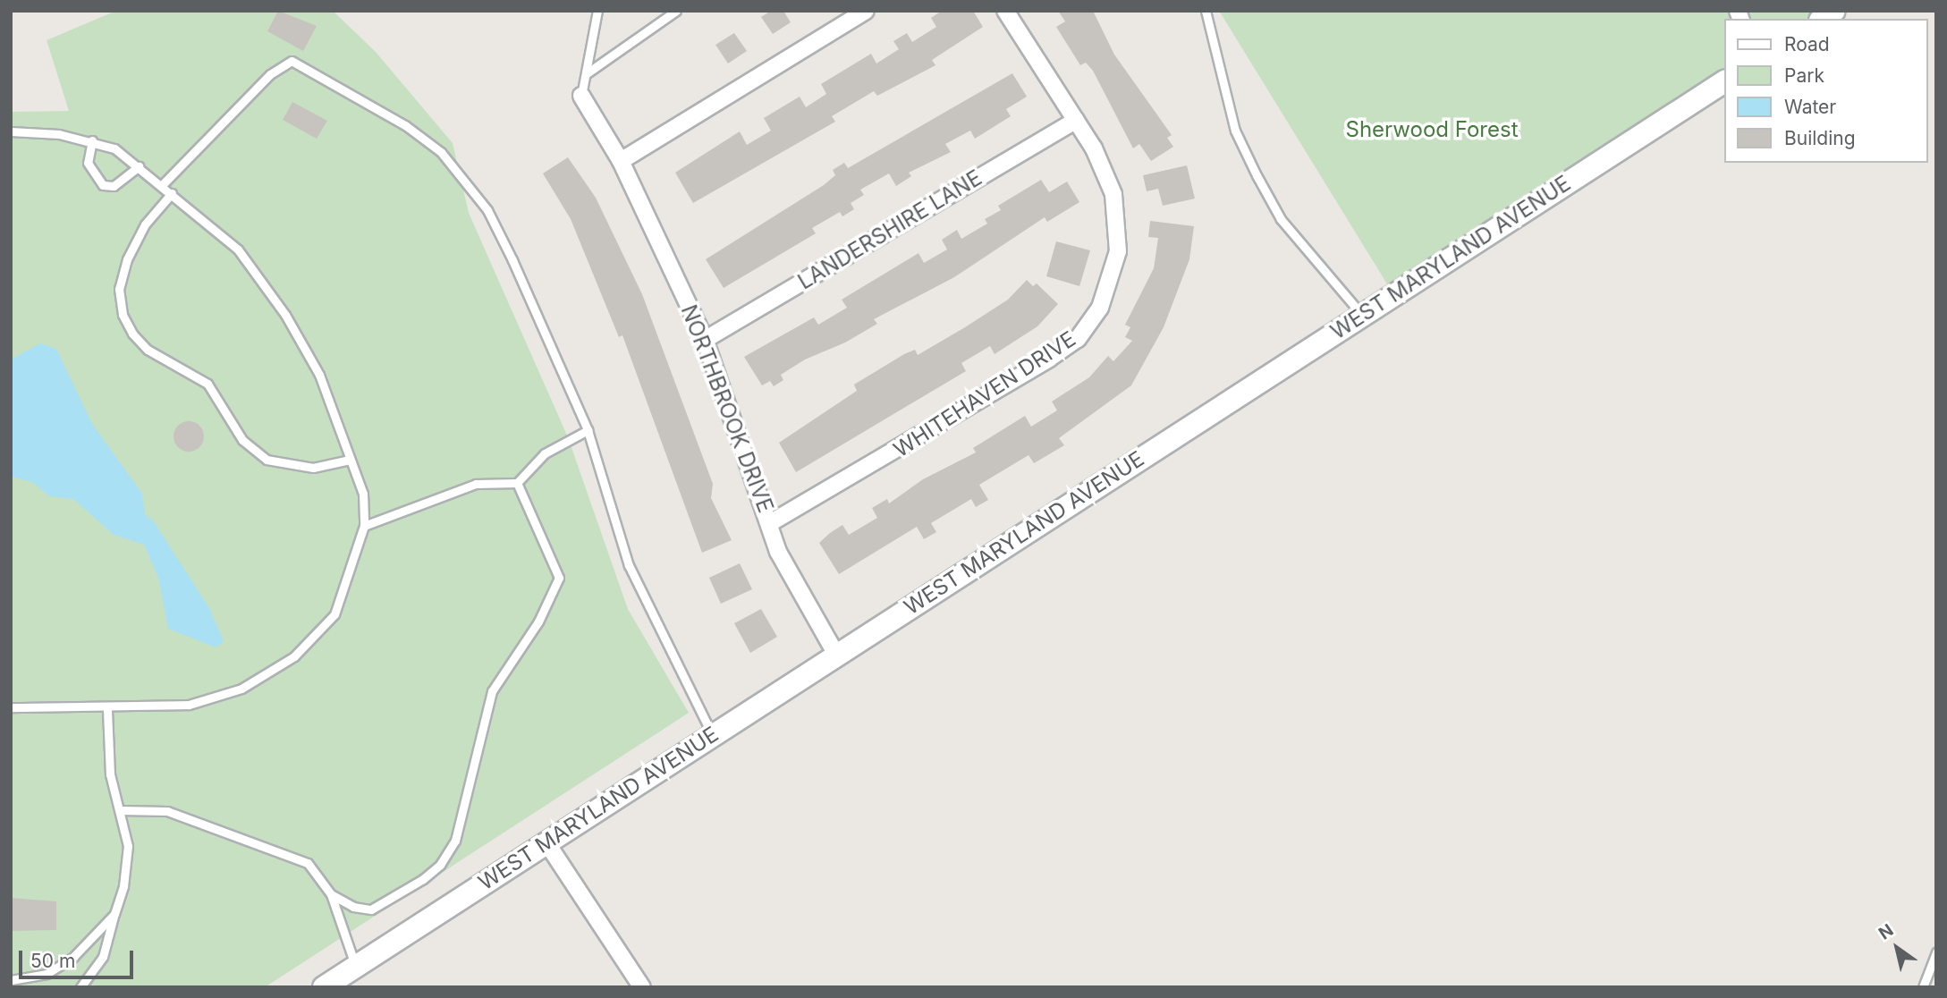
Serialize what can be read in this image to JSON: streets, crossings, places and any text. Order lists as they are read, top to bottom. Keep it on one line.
{"streets":{"street":["LANDERSHIRE LANE","WEST MARYLAND AVENUE","WHITEHAVEN DRIVE","NORTHBROOK DRIVE"]},"crossings":[["LANDERSHIRE LANE","WHITEHAVEN DRIVE"],["LANDERSHIRE LANE","NORTHBROOK DRIVE"],["WEST MARYLAND AVENUE","NORTHBROOK DRIVE"],["WHITEHAVEN DRIVE","NORTHBROOK DRIVE"]],"parks":["Sherwood Forest"],"legend":["Road","Park","Water","Building"],"scale_bar":"50 m","north":"top left"}
